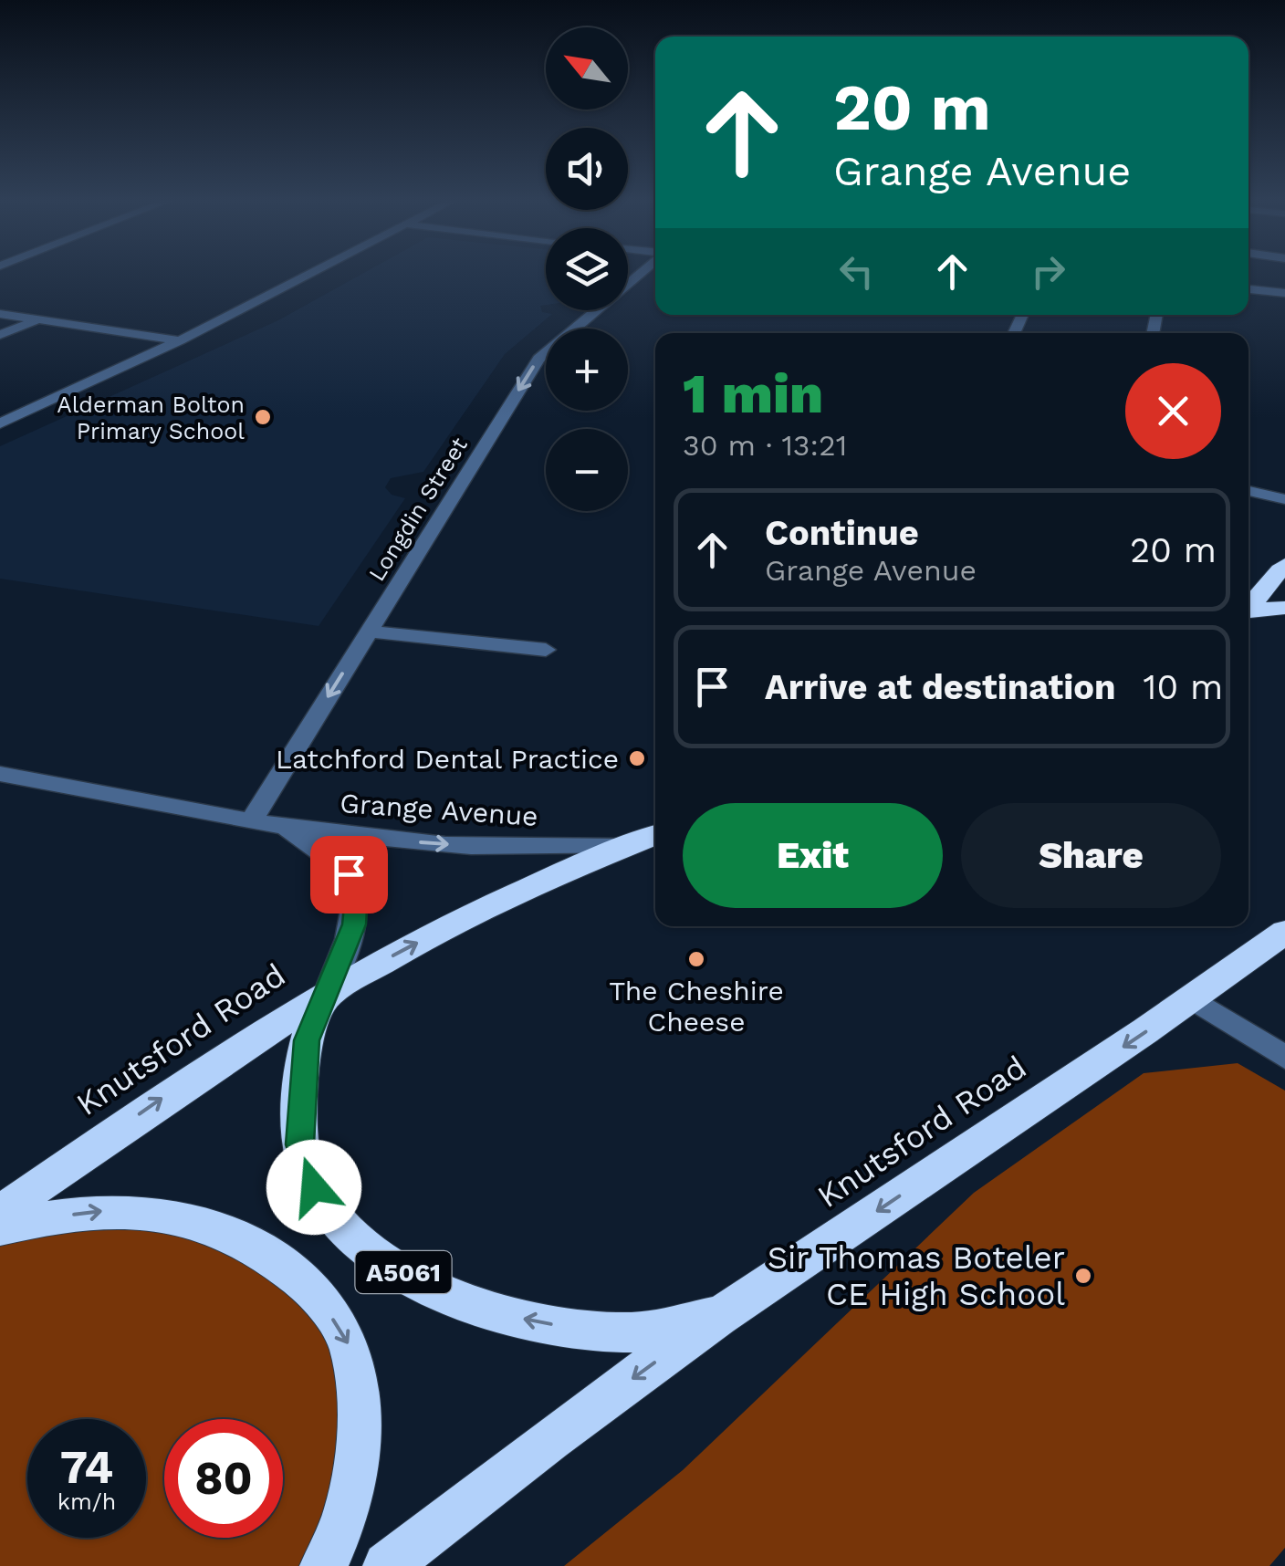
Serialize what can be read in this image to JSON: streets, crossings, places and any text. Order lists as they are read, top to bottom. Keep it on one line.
{"streets":{"highway":["Knutsford Road","A5061"],"street":["Longdin Street","Grange Avenue"]},"crossings":[["Longdin Street","Grange Avenue"],["Grange Avenue","Knutsford Road"],["Grange Avenue","A5061"],["Knutsford Road","A5061"]],"one_way":["Longdin Street"],"places":["Alderman Bolton Primary School","Latchford Dental Practice","The Cheshire Cheese","Sir Thomas Boteler CE High School"],"north":"top left","page":{"map_buttons":["+","−"],"turn":["20 m","Grange Avenue"],"heading":["1 min","30 m · 13:21"],"list":[{"name":"Continue","note":"Grange Avenue","value":"20 m"},{"name":"Arrive at destination","value":"10 m"}],"buttons":["Exit","Share"],"speed":"74 km/h","limit":"80"}}
